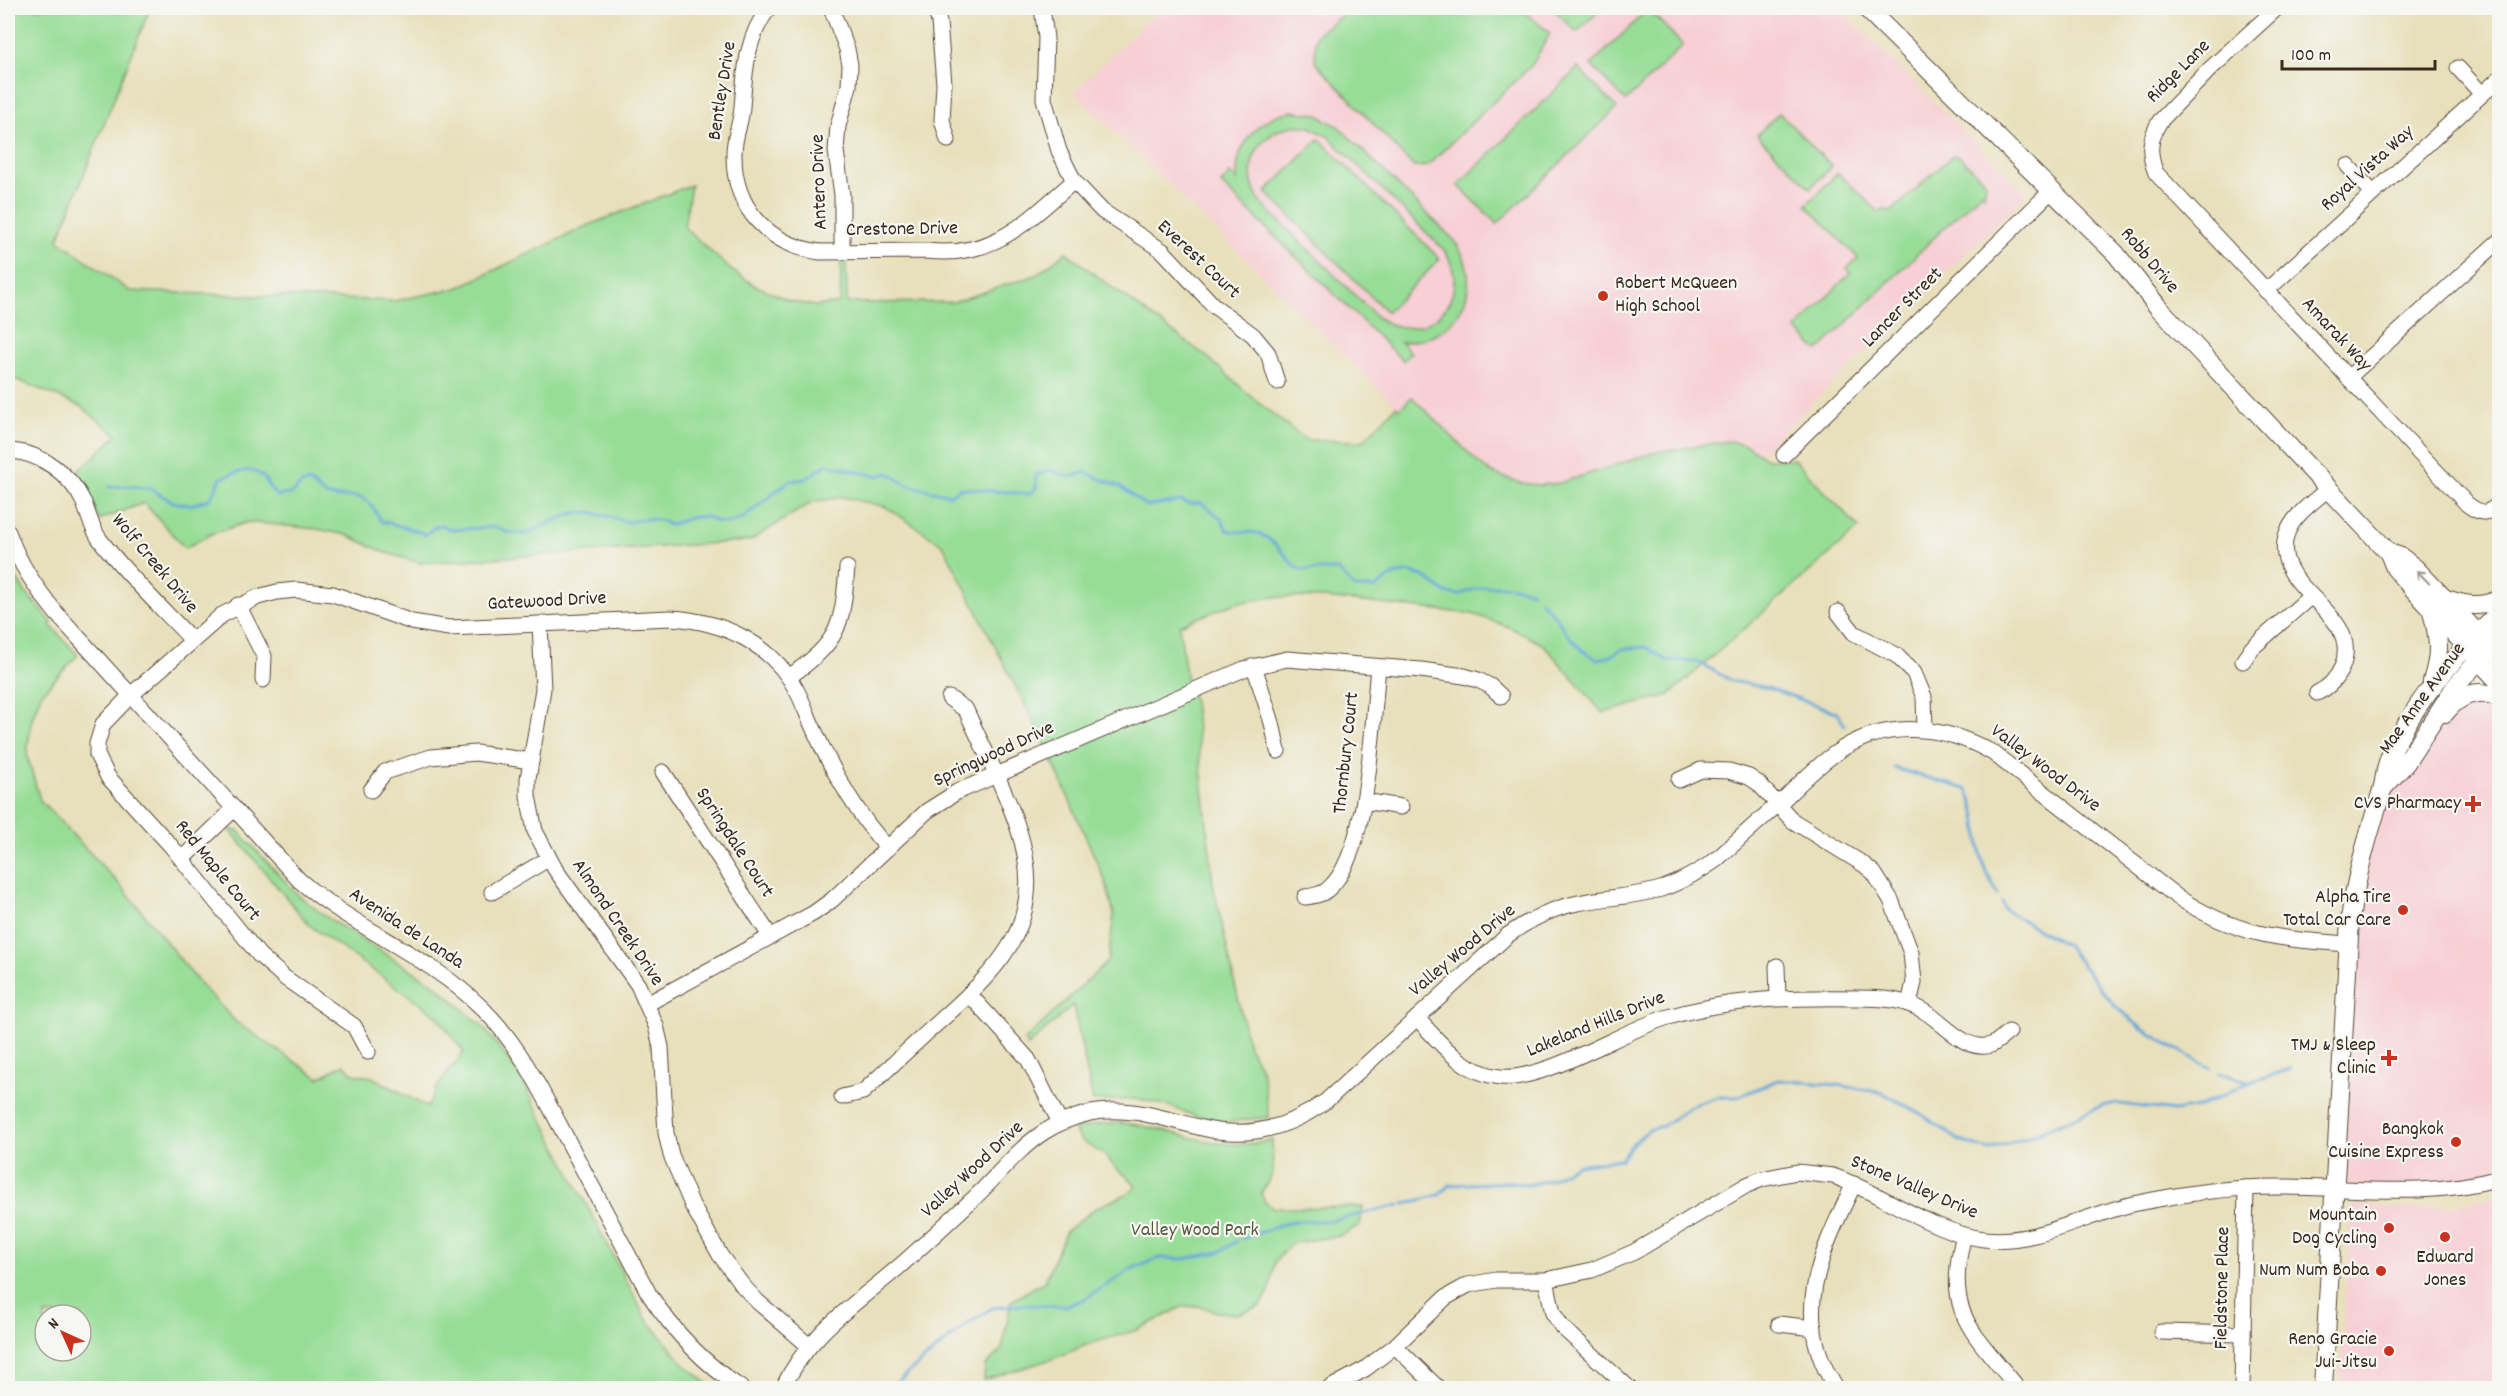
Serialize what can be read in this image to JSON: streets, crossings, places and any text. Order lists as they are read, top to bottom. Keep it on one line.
{"streets":{"main road":["Robb Drive","Mae Anne Avenue"],"street":["Ridge Lane","Bentley Drive","Royal Vista Way","Antero Drive","Crestone Drive","Everest Court","Lancer Street","Amarak Way","Wolf Creek Drive","Gatewood Drive","Thornbury Court","Springwood Drive","Valley Wood Drive","Springdale Court","Red Maple Court","Almond Creek Drive","Avenida de Landa","Lakeland Hills Drive","Stone Valley Drive","Fieldstone Place"]},"crossings":[["Ridge Lane","Amarak Way"],["Bentley Drive","Crestone Drive"],["Royal Vista Way","Amarak Way"],["Antero Drive","Crestone Drive"],["Crestone Drive","Everest Court"],["Robb Drive","Lancer Street"],["Robb Drive","Mae Anne Avenue"],["Wolf Creek Drive","Gatewood Drive"],["Gatewood Drive","Springwood Drive"],["Gatewood Drive","Red Maple Court"],["Gatewood Drive","Almond Creek Drive"],["Gatewood Drive","Avenida de Landa"],["Mae Anne Avenue","Valley Wood Drive"],["Mae Anne Avenue","Stone Valley Drive"],["Thornbury Court","Springwood Drive"],["Springwood Drive","Springdale Court"],["Springwood Drive","Almond Creek Drive"],["Valley Wood Drive","Almond Creek Drive"],["Valley Wood Drive","Lakeland Hills Drive"],["Red Maple Court","Avenida de Landa"],["Stone Valley Drive","Fieldstone Place"]],"parks":["Valley Wood Park"],"places":{"other":["Robert McQueen High School","Alpha Tire Total Car Care","Bangkok Cuisine Express","Mountain Dog Cycling","Edward Jones","Num Num Boba","Reno Gracie Jui-Jitsu"],"health":["CVS Pharmacy","TMJ & Sleep Clinic"]},"scale_bar":"100 m","north":"top left"}
